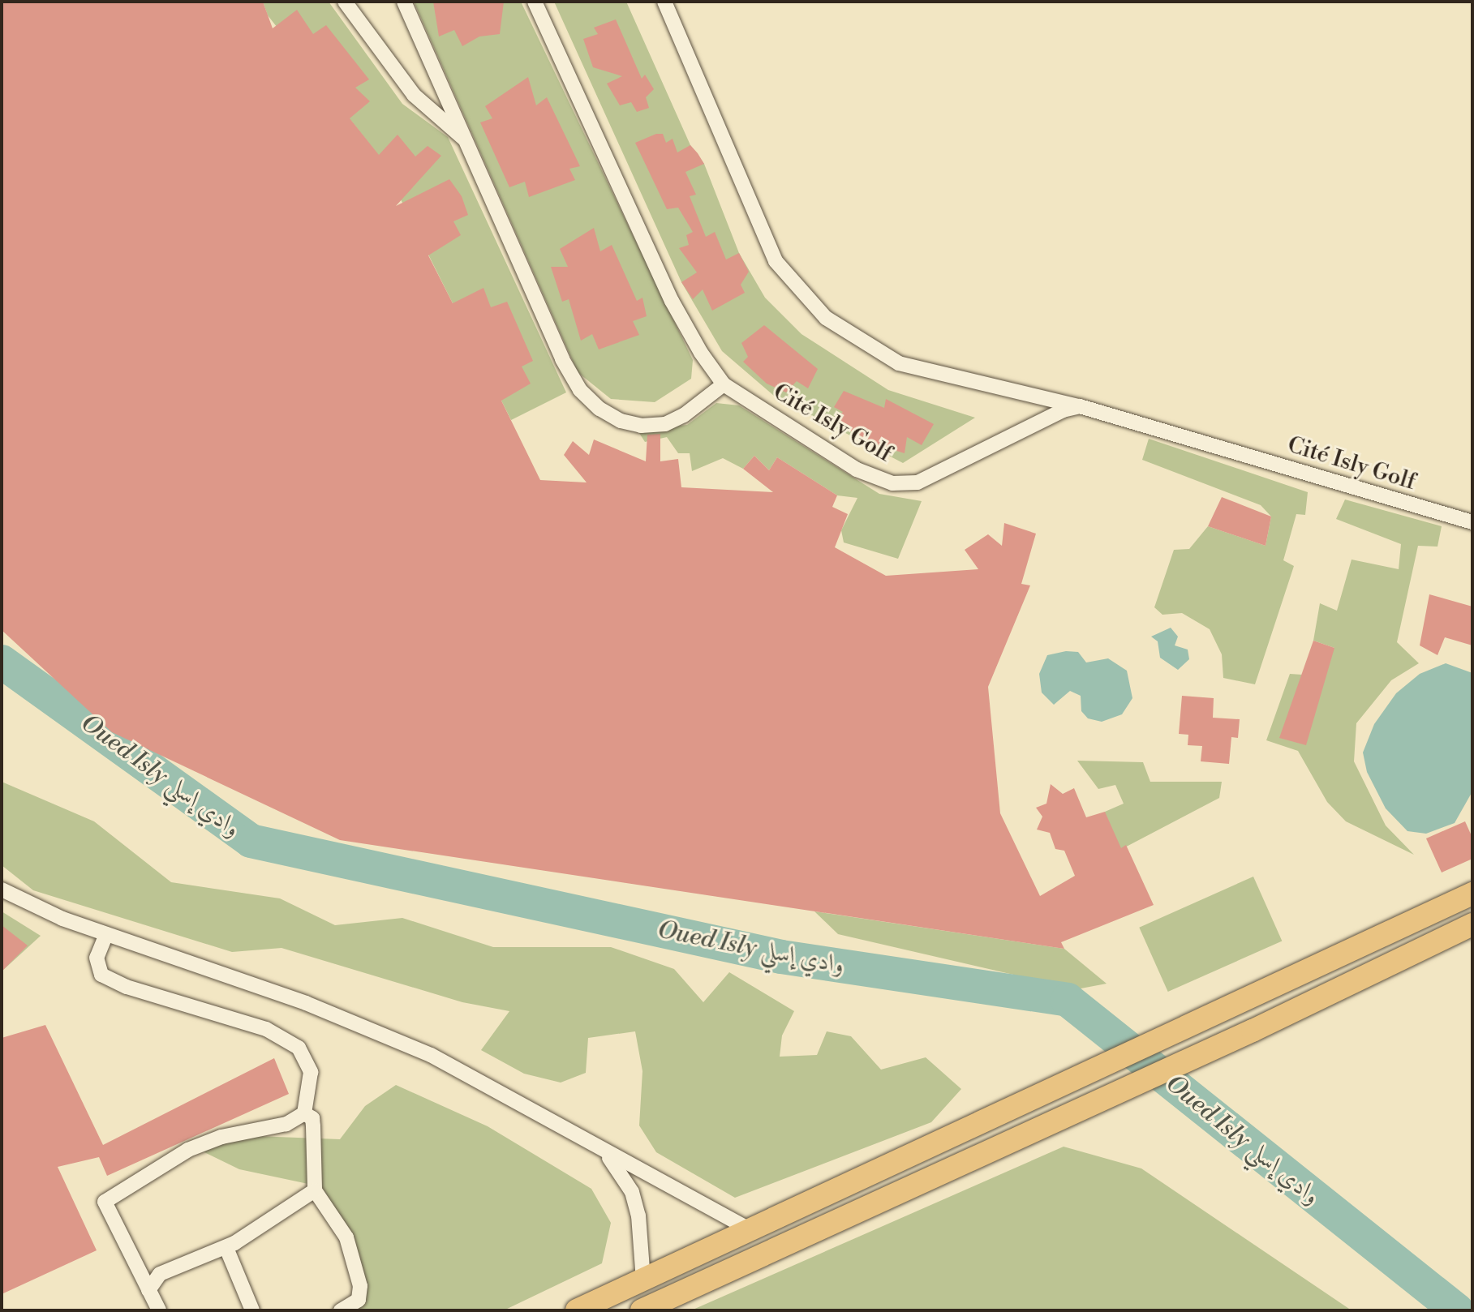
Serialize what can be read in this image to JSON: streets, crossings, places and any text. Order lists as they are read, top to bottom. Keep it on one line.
{"streets":{"street":["Cité Isly Golf"]},"water":["Oued Isly وادي إسلي"]}
